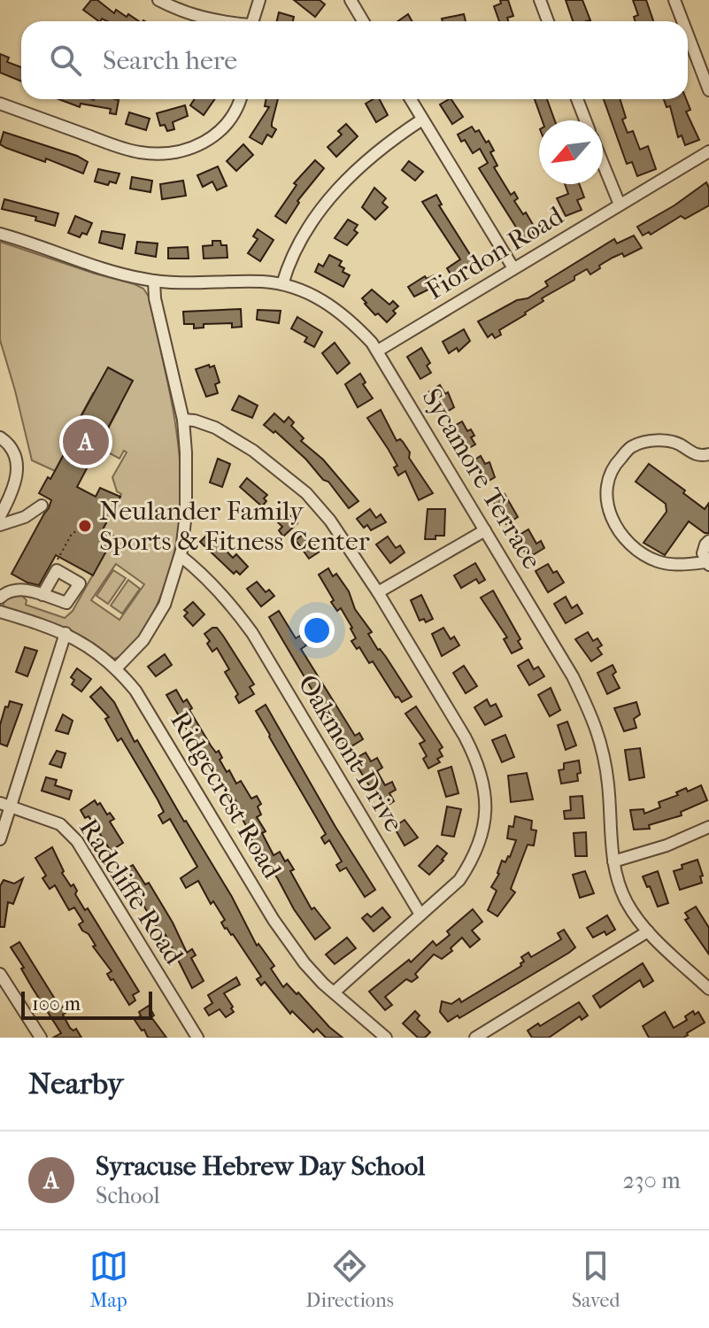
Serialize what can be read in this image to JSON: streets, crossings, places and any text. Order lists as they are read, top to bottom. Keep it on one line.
{"streets":{"street":["Fiordon Road","Sycamore Terrace","Oakmont Drive","Ridgecrest Road","Radcliffe Road"]},"crossings":[["Fiordon Road","Sycamore Terrace"]],"places":["Neulander Family Sports & Fitness Center"],"scale_bar":"100 m","north":"bottom left","page":{"search":"Search here","pins":"A","scale":"100 m","heading":"Nearby","list":[{"mark":"A","name":"Syracuse Hebrew Day School","note":"School","value":"230 m"}],"nav":["Map","Directions","Saved"]}}
